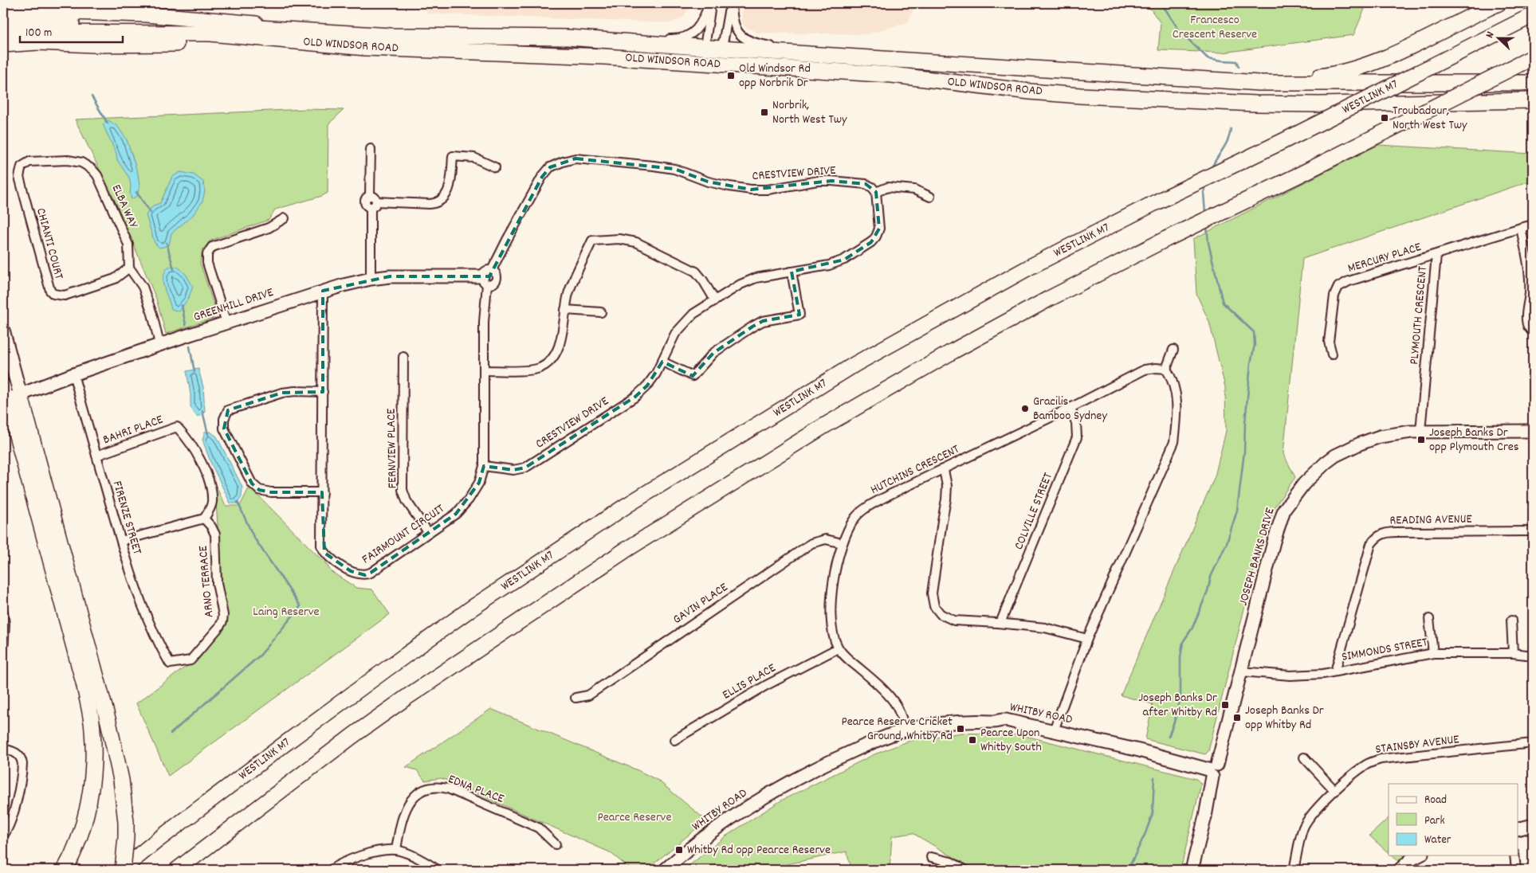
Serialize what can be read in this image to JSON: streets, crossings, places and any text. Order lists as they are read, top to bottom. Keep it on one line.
{"streets":{"highway":["OLD WINDSOR ROAD","WESTLINK M7"],"street":["CRESTVIEW DRIVE","ELBA WAY","CHIANTI COURT","MERCURY PLACE","GREENHILL DRIVE","PLYMOUTH CRESCENT","BAHRI PLACE","FERNVIEW PLACE","HUTCHINS CRESCENT","COLVILLE STREET","FIRENZE STREET","READING AVENUE","FAIRMOUNT CIRCUIT","JOSEPH BANKS DRIVE","ARNO TERRACE","GAVIN PLACE","SIMMONDS STREET","ELLIS PLACE","WHITBY ROAD","STAINSBY AVENUE","EDNA PLACE"]},"crossings":[["CRESTVIEW DRIVE","GREENHILL DRIVE"],["CRESTVIEW DRIVE","FAIRMOUNT CIRCUIT"],["ELBA WAY","CHIANTI COURT"],["MERCURY PLACE","PLYMOUTH CRESCENT"],["GREENHILL DRIVE","FIRENZE STREET"],["GREENHILL DRIVE","FAIRMOUNT CIRCUIT"],["PLYMOUTH CRESCENT","JOSEPH BANKS DRIVE"],["BAHRI PLACE","FIRENZE STREET"],["BAHRI PLACE","ARNO TERRACE"],["FERNVIEW PLACE","FAIRMOUNT CIRCUIT"],["HUTCHINS CRESCENT","COLVILLE STREET"],["HUTCHINS CRESCENT","GAVIN PLACE"],["HUTCHINS CRESCENT","ELLIS PLACE"],["FIRENZE STREET","ARNO TERRACE"],["READING AVENUE","SIMMONDS STREET"],["JOSEPH BANKS DRIVE","SIMMONDS STREET"],["JOSEPH BANKS DRIVE","WHITBY ROAD"]],"parks":["Francesco Crescent Reserve","Laing Reserve","Pearce Reserve"],"places":{"transit":["Old Windsor Rd opp Norbrik Dr","Norbrik, North West Twy","Troubadour, North West Twy","Joseph Banks Dr opp Plymouth Cres","Joseph Banks Dr after Whitby Rd","Joseph Banks Dr opp Whitby Rd","Pearce Reserve Cricket Ground, Whitby Rd","Pearce Upon Whitby South","Whitby Rd opp Pearce Reserve"],"other":["Gracilis Bamboo Sydney"]},"legend":["Road","Park","Water"],"scale_bar":"100 m","north":"left"}
